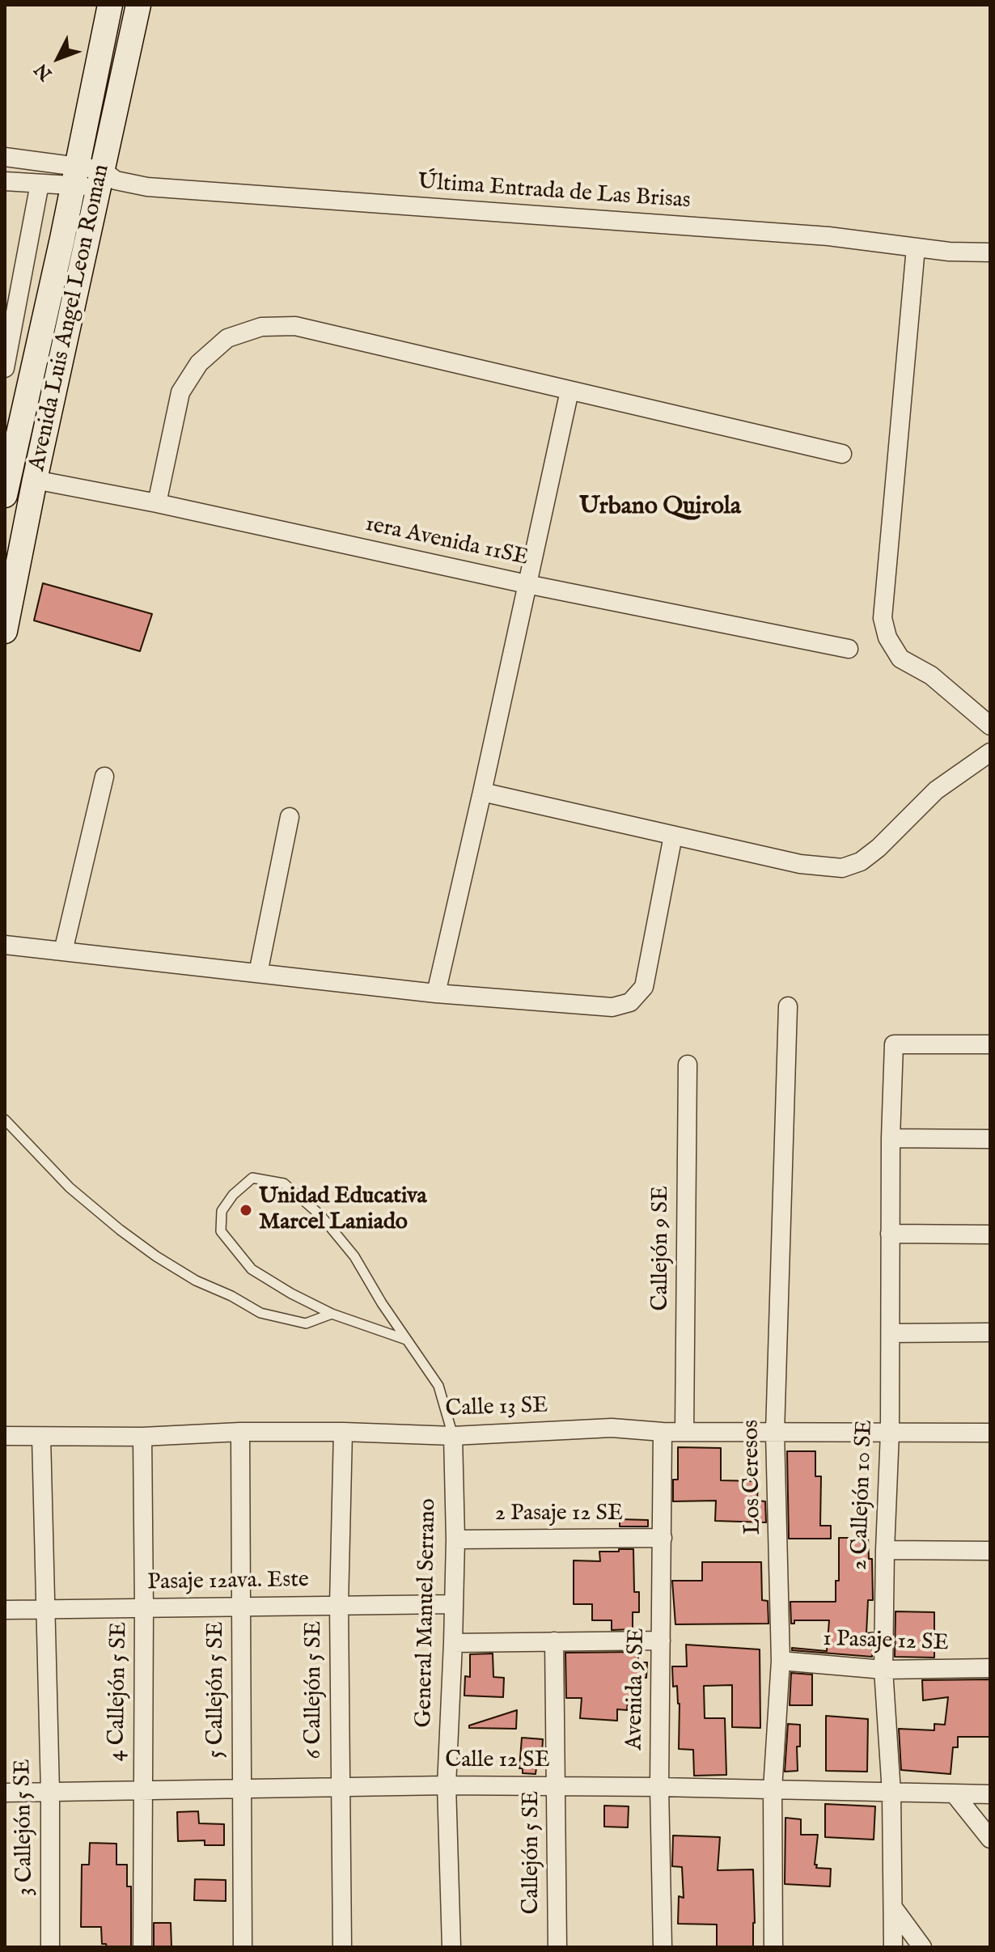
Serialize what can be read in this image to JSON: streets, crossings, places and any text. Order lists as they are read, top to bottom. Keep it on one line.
{"streets":{"main road":["Avenida Luis Angel Leon Roman"],"street":["Última Entrada de Las Brisas","1era Avenida 11SE","Callejón 9 SE","Calle 13 SE","Los Ceresos","2 Callejón 10 SE","2 Pasaje 12 SE","Pasaje 12ava. Este","General Manuel Serrano","1 Pasaje 12 SE","Avenida 9 SE","5 Callejón 5 SE","6 Callejón 5 SE","4 Callejón 5 SE","Calle 12 SE","3 Callejón 5 SE","Callejón 5 SE"]},"crossings":[["Última Entrada de Las Brisas","Avenida Luis Angel Leon Roman"],["Avenida Luis Angel Leon Roman","1era Avenida 11SE"],["Callejón 9 SE","Calle 13 SE"],["Calle 13 SE","Los Ceresos"],["Calle 13 SE","2 Callejón 10 SE"],["Calle 13 SE","General Manuel Serrano"],["Calle 13 SE","Avenida 9 SE"],["Calle 13 SE","5 Callejón 5 SE"],["Calle 13 SE","6 Callejón 5 SE"],["Calle 13 SE","4 Callejón 5 SE"],["Calle 13 SE","3 Callejón 5 SE"],["Los Ceresos","1 Pasaje 12 SE"],["Los Ceresos","Calle 12 SE"],["2 Callejón 10 SE","1 Pasaje 12 SE"],["2 Callejón 10 SE","Calle 12 SE"],["2 Pasaje 12 SE","General Manuel Serrano"],["2 Pasaje 12 SE","Avenida 9 SE"],["Pasaje 12ava. Este","General Manuel Serrano"],["Pasaje 12ava. Este","5 Callejón 5 SE"],["Pasaje 12ava. Este","6 Callejón 5 SE"],["Pasaje 12ava. Este","4 Callejón 5 SE"],["Pasaje 12ava. Este","3 Callejón 5 SE"],["General Manuel Serrano","Calle 12 SE"],["Avenida 9 SE","Calle 12 SE"],["5 Callejón 5 SE","Calle 12 SE"],["6 Callejón 5 SE","Calle 12 SE"],["4 Callejón 5 SE","Calle 12 SE"],["Calle 12 SE","3 Callejón 5 SE"],["Calle 12 SE","Callejón 5 SE"]],"districts":["Urbano Quirola"],"places":["Unidad Educativa Marcel Laniado"],"north":"bottom left"}
